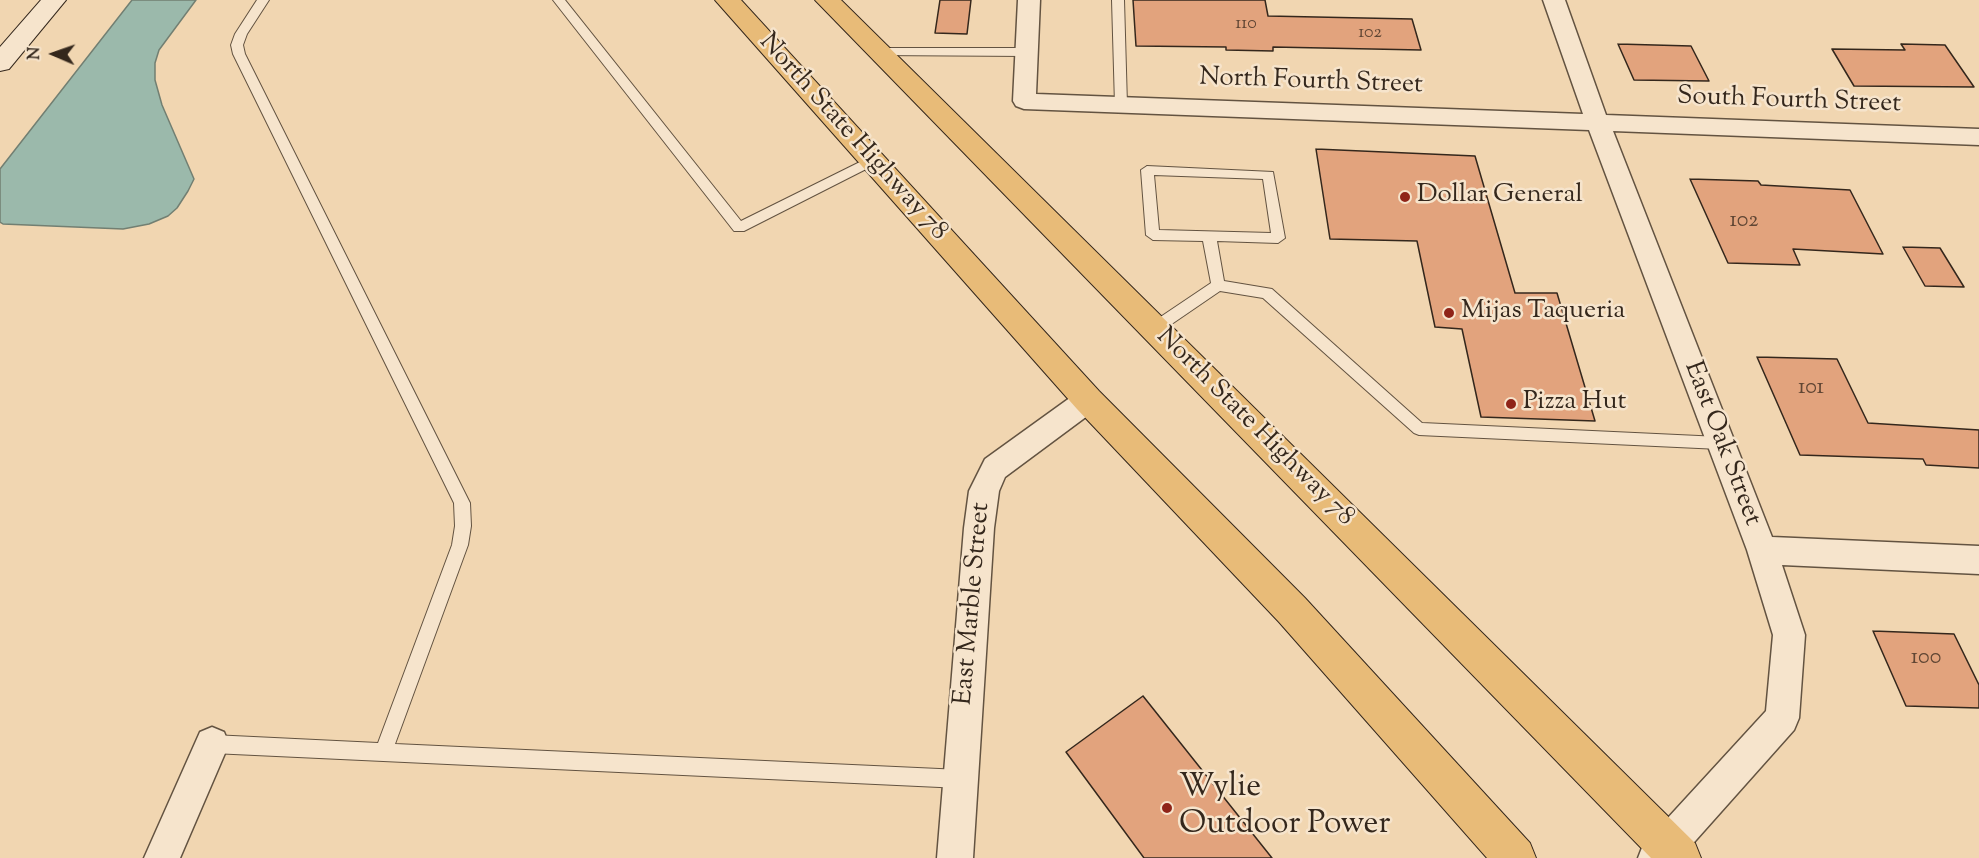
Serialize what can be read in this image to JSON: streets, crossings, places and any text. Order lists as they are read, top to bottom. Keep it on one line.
{"streets":{"main road":["North State Highway 78"],"street":["North Fourth Street","South Fourth Street","East Oak Street","East Marble Street"]},"crossings":[["North Fourth Street","South Fourth Street"],["North Fourth Street","East Oak Street"],["South Fourth Street","East Oak Street"],["North State Highway 78","East Oak Street"],["North State Highway 78","East Marble Street"]],"places":["Dollar General","Mijas Taqueria","Pizza Hut","Wylie Outdoor Power"],"house_numbers":["110","102","102","101","100"],"north":"left"}
